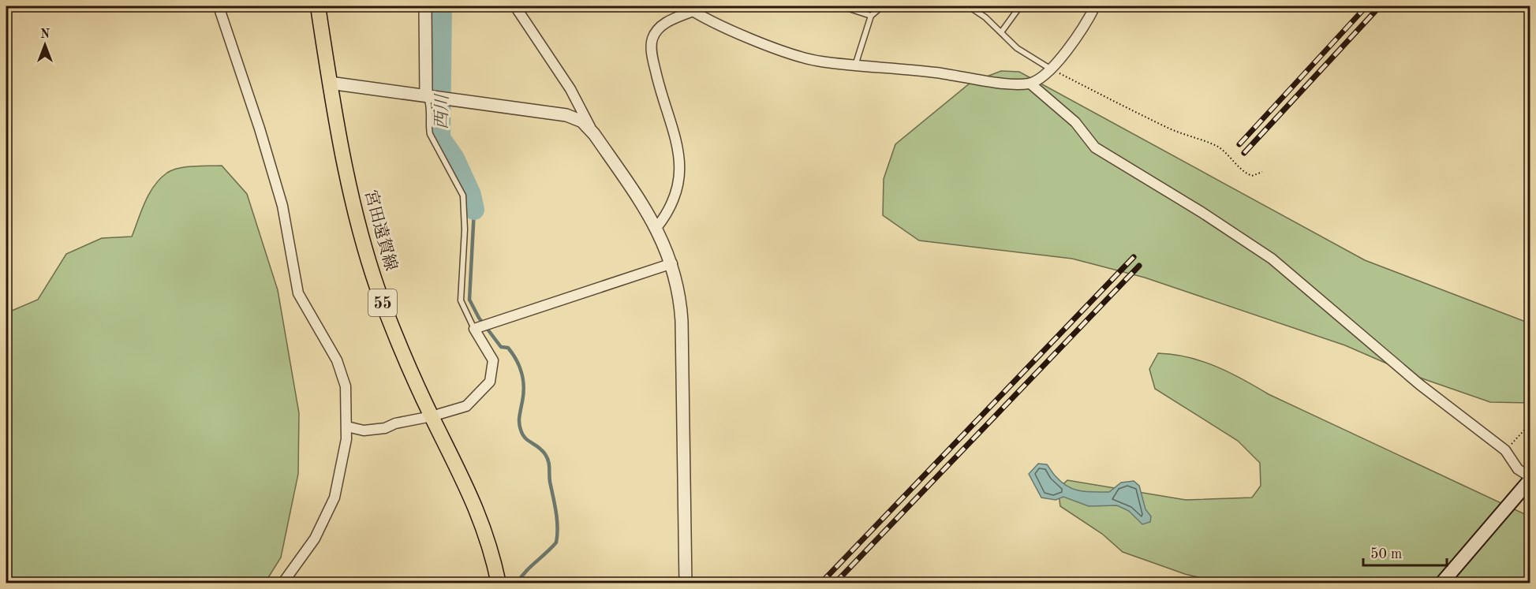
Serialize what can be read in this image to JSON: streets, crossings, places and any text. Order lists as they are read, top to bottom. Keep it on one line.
{"streets":{"main road":["宮田遠賀線","55"]},"water":["西川"],"scale_bar":"50 m","north":"top"}
